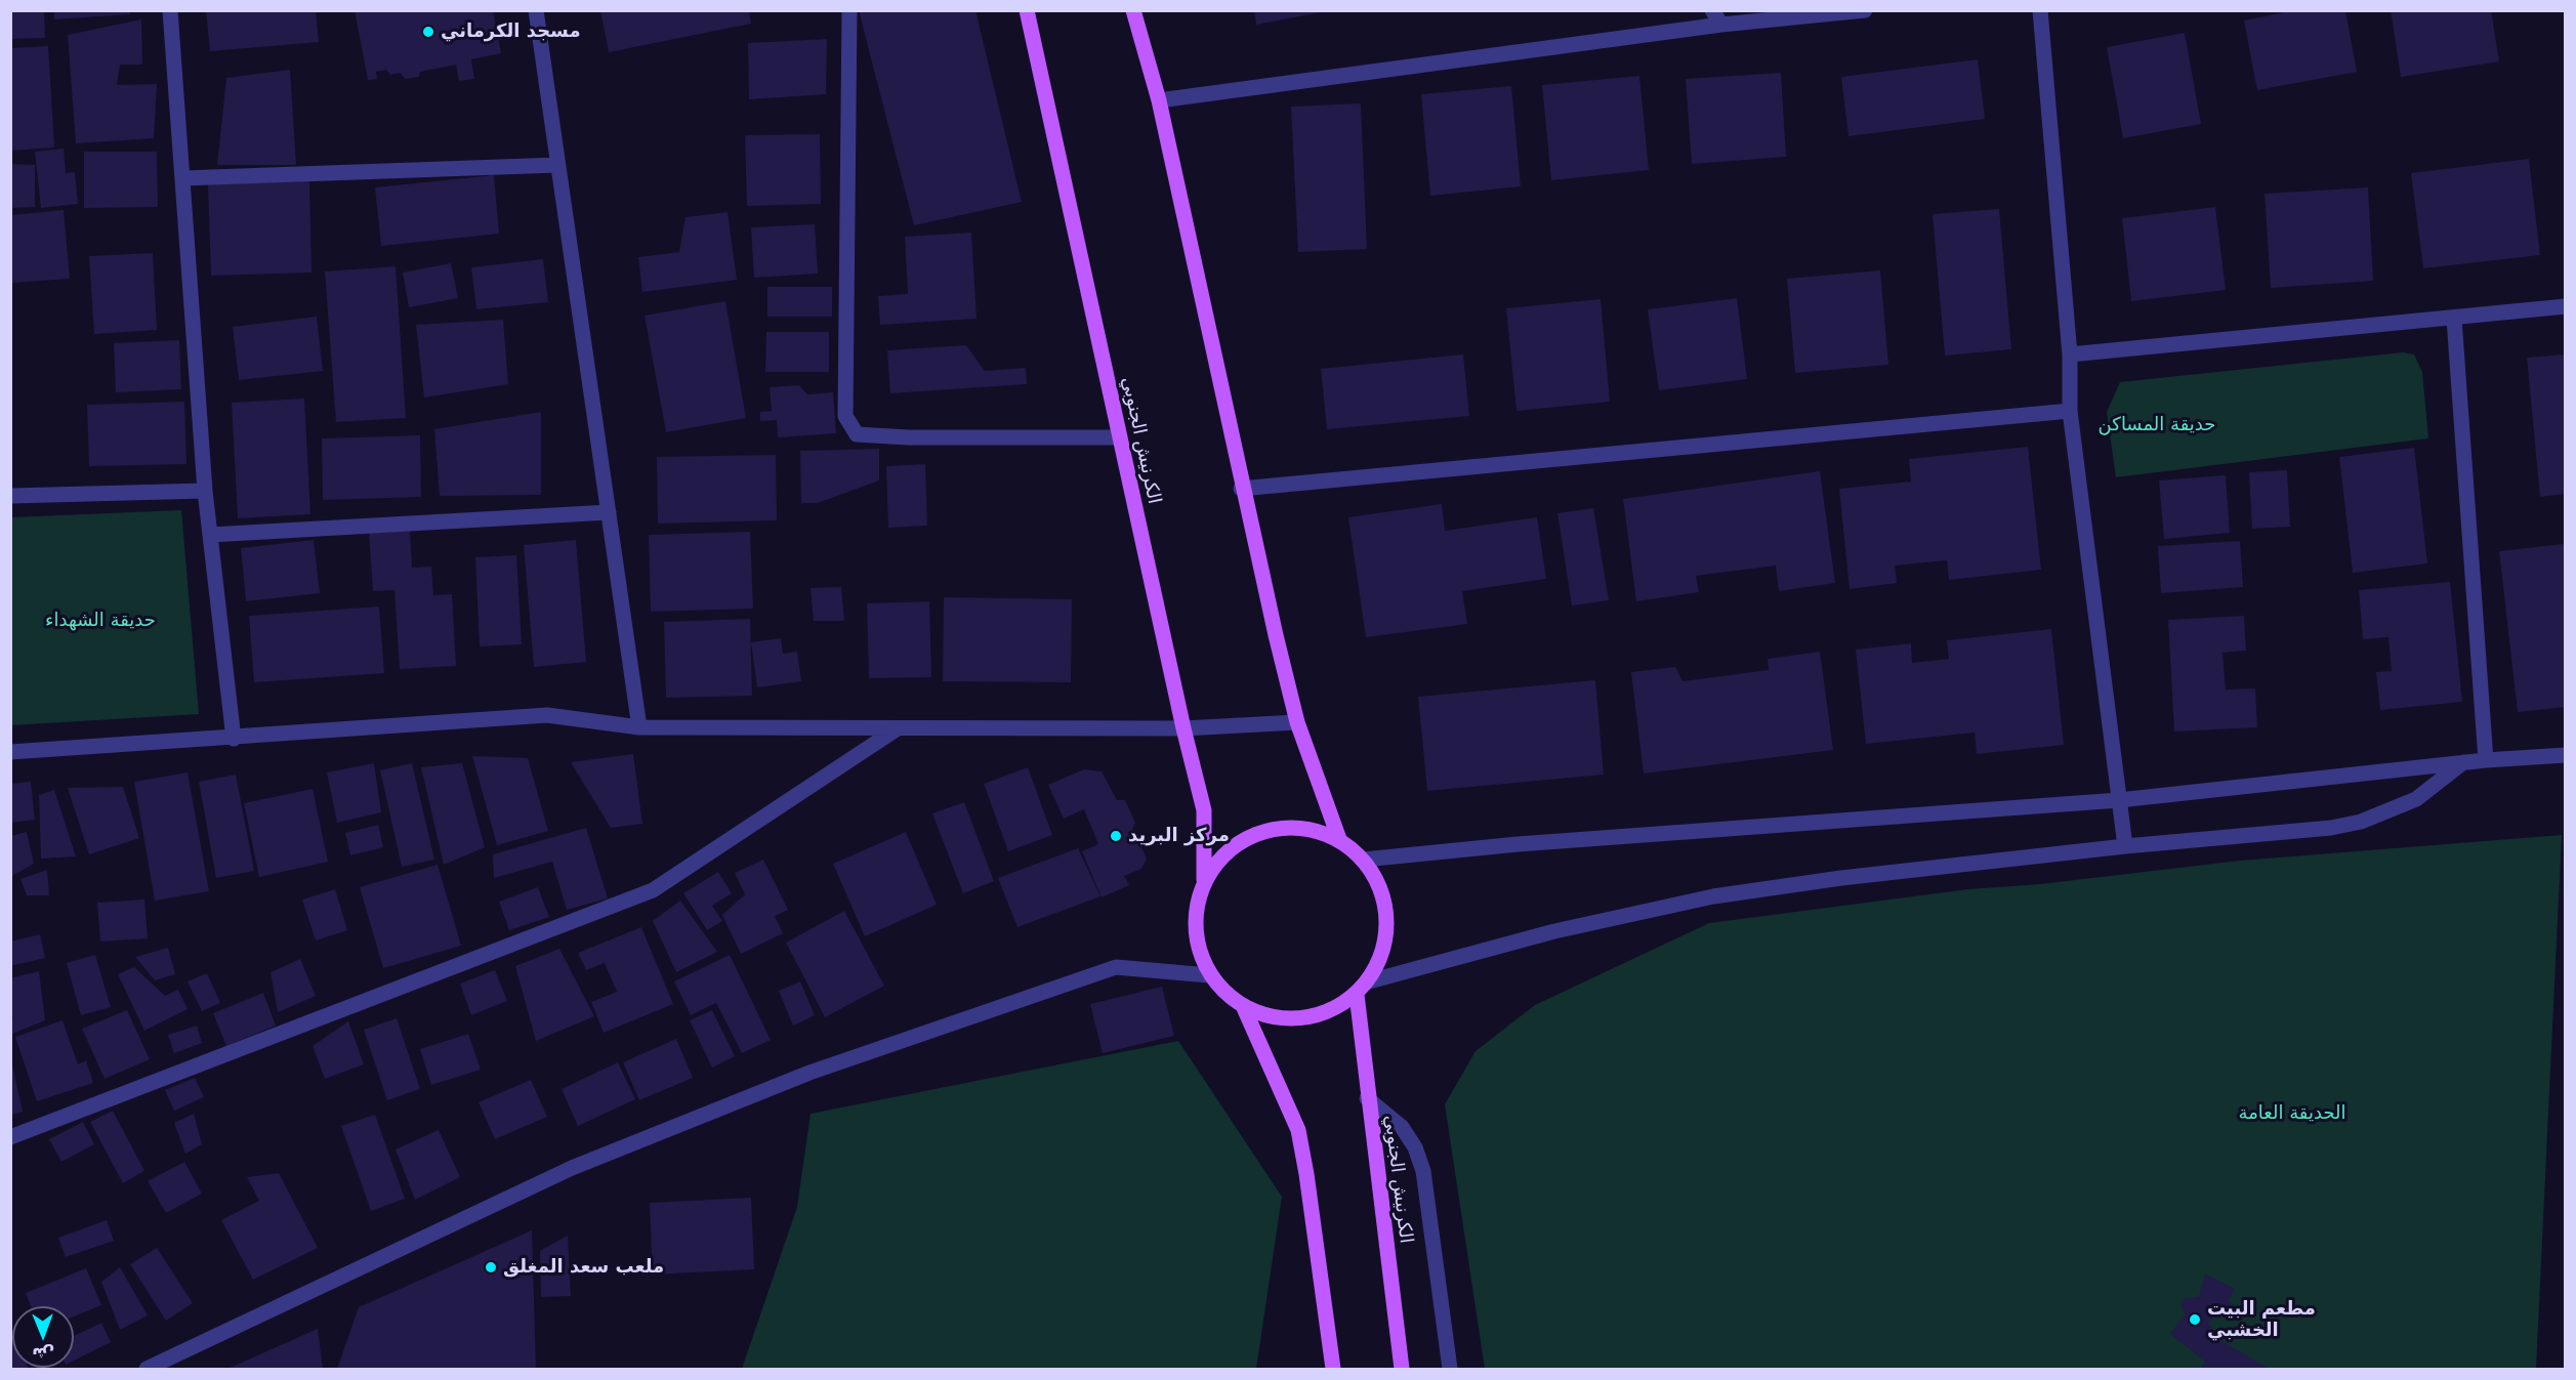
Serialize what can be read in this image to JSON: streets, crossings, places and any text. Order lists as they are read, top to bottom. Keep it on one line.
{"streets":{"main road":["الكرنيش الجنوبي"]},"parks":["حديقة المساكن","حديقة الشهداء","الحديقة العامة"],"places":["مسجد الكرماني","مركز البريد","ملعب سعد المغلق","مطعم البيت الخشبي"],"north":"bottom"}
